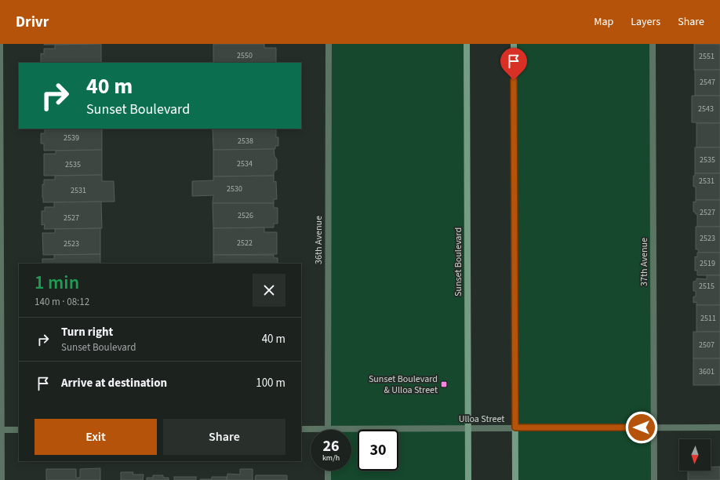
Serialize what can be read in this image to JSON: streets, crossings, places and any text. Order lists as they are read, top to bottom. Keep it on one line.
{"streets":{"main road":["Sunset Boulevard"],"street":["36th Avenue","37th Avenue","Ulloa Street"]},"crossings":[["36th Avenue","Ulloa Street"],["Sunset Boulevard","Ulloa Street"],["37th Avenue","Ulloa Street"]],"places":{"transit":["Sunset Boulevard & Ulloa Street"]},"house_numbers":["2550","2551","2547","2543","2539","2538","2535","2534","2535","2531","2530","2531","2527","2526","2527","2523","2522","2523","2519","2515","2511","2507","3601"],"north":"bottom","page":{"header":"Drivr","nav":["Map","Layers","Share"],"turn":["40 m","Sunset Boulevard"],"heading":["1 min","140 m · 08:12"],"list":[{"name":"Turn right","note":"Sunset Boulevard","value":"40 m"},{"name":"Arrive at destination","value":"100 m"}],"buttons":["Exit","Share"],"speed":"26 km/h","limit":"30"}}
